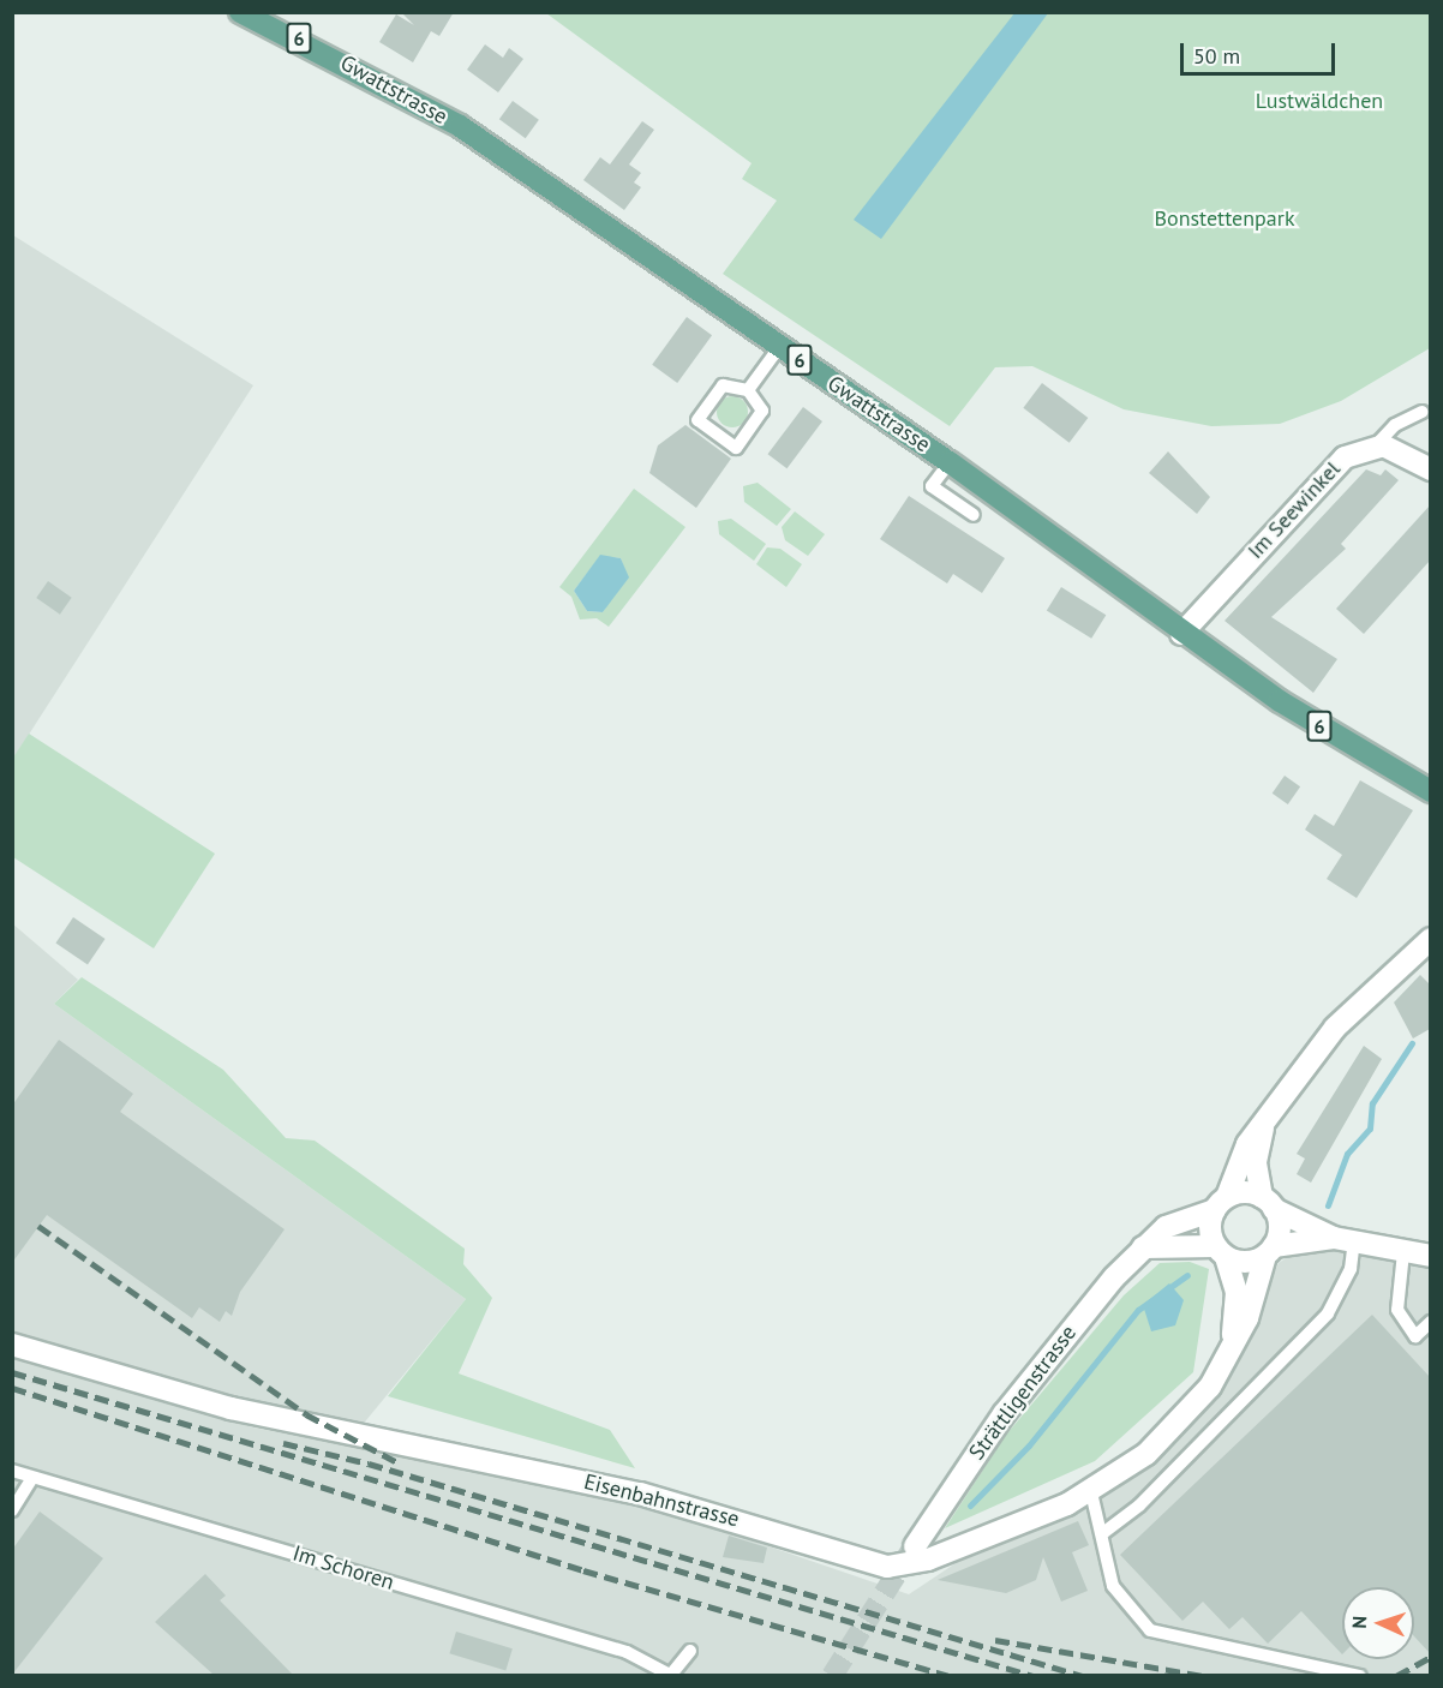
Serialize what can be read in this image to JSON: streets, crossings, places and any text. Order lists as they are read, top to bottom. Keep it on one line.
{"streets":{"main road":["6","Gwattstrasse"],"street":["Im Seewinkel","Strättligenstrasse","Eisenbahnstrasse"],"lane":["Im Schoren"]},"crossings":[["Gwattstrasse","Im Seewinkel"],["Strättligenstrasse","Eisenbahnstrasse"]],"parks":["Lustwäldchen","Bonstettenpark"],"scale_bar":"50 m","north":"left"}
